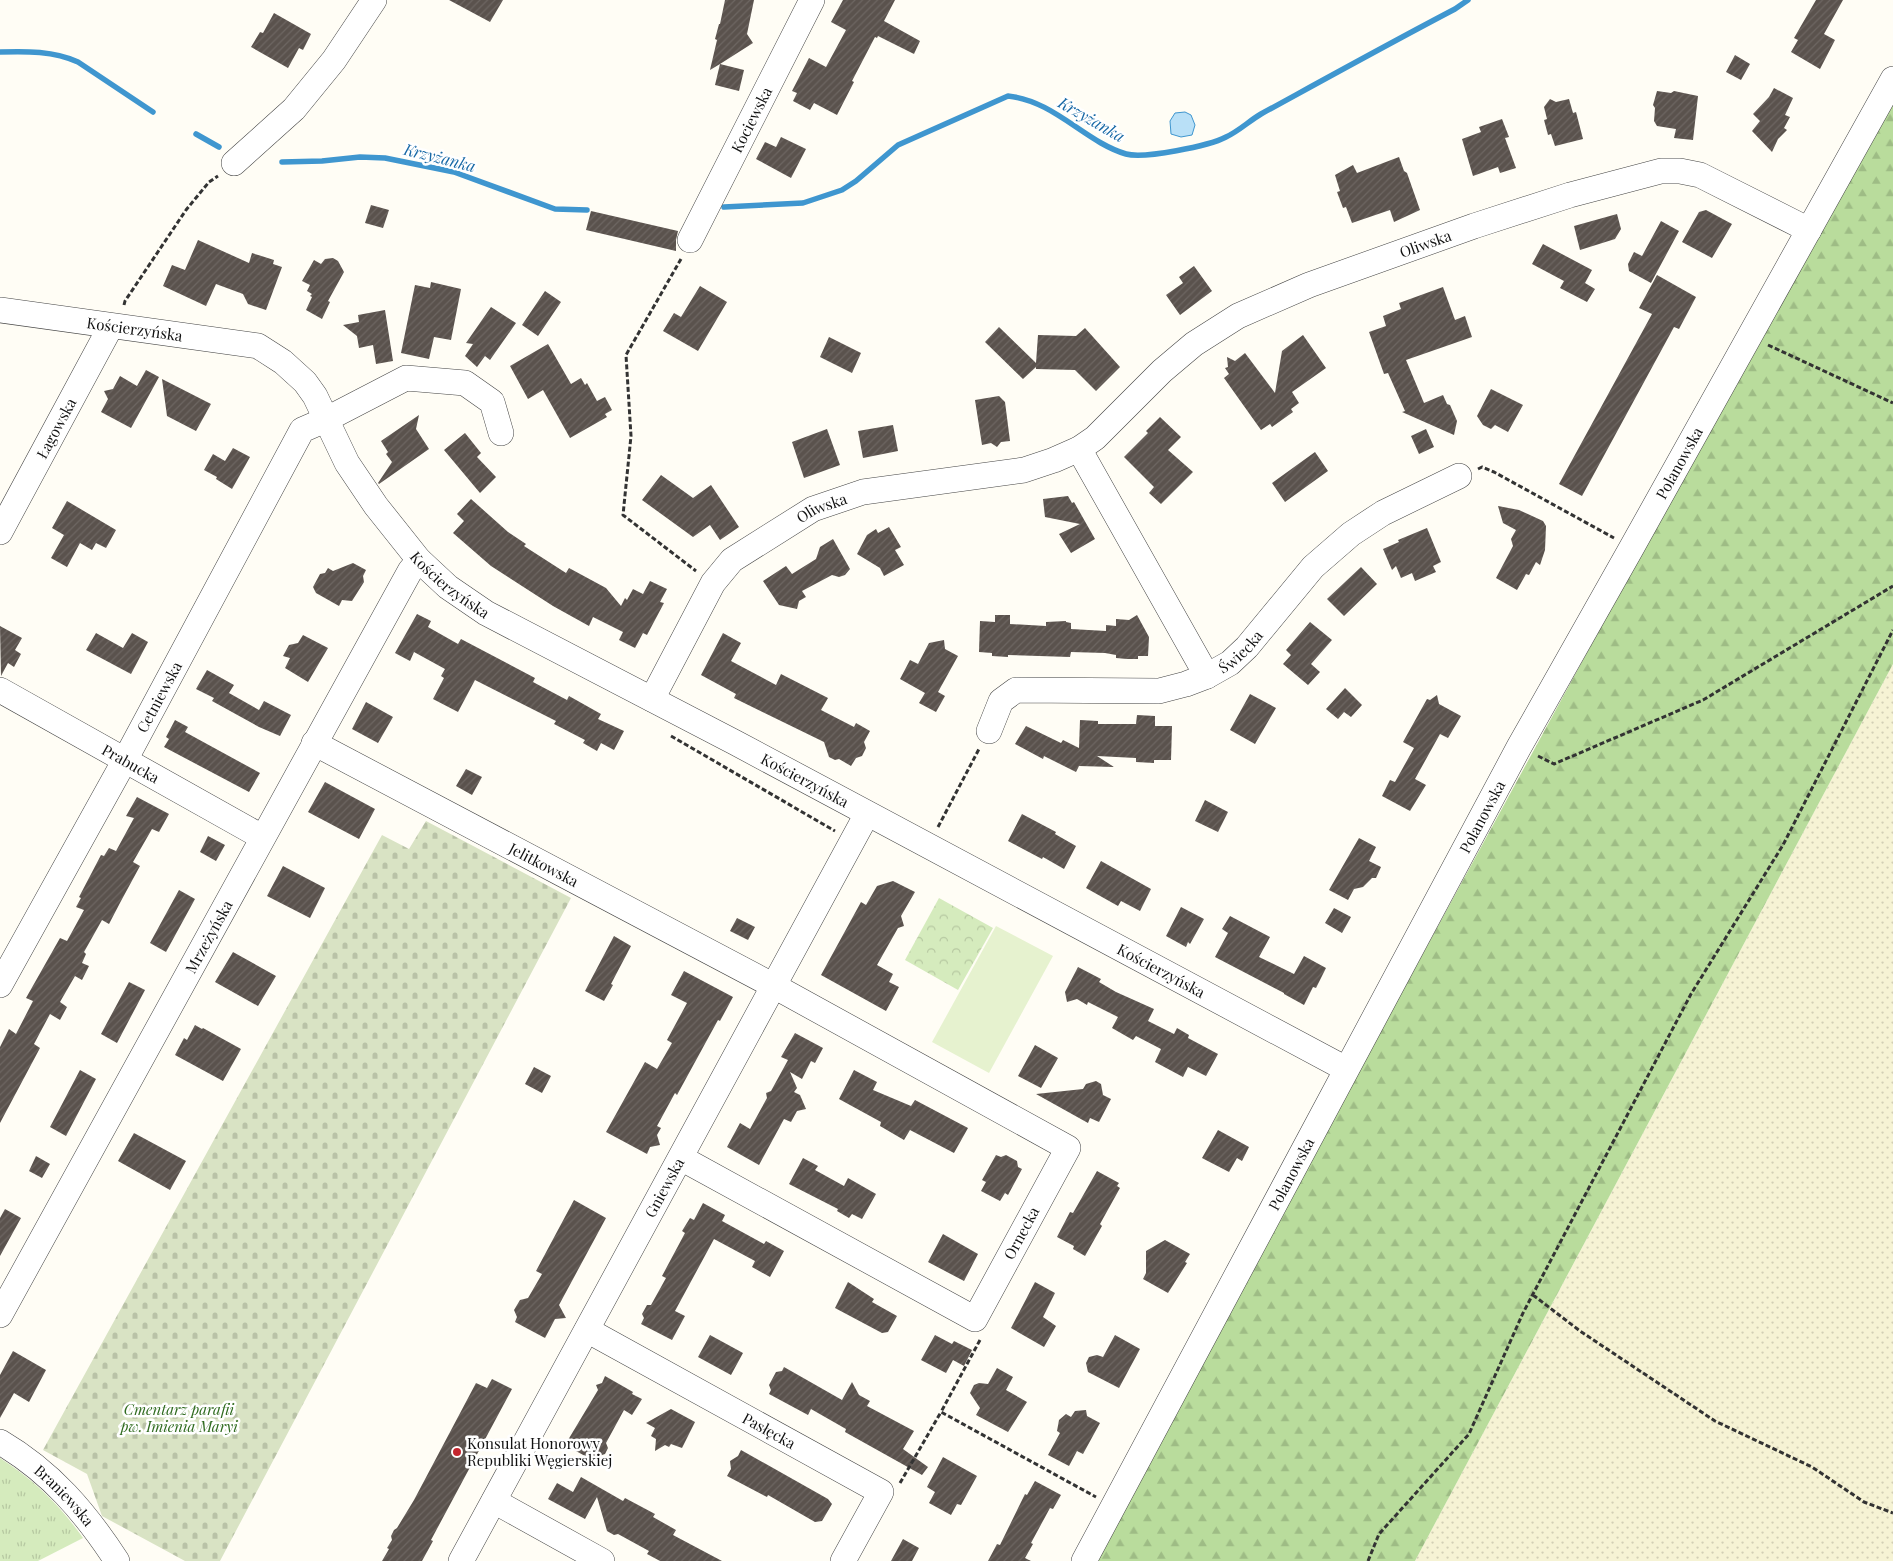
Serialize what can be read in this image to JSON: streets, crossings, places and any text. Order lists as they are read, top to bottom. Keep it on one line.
{"streets":{"street":["Kociewska","Oliwska","Kościerzyńska","Łagowska","Polanowska","Świecka","Cetniewska","Prabucka","Jelitkowska","Mrzeżyńska","Gniewska","Ornecka","Pasłęcka","Braniewska"]},"crossings":[["Oliwska","Kościerzyńska"],["Oliwska","Polanowska"],["Kościerzyńska","Łagowska"],["Kościerzyńska","Polanowska"],["Kościerzyńska","Cetniewska"],["Kościerzyńska","Mrzeżyńska"],["Kościerzyńska","Gniewska"],["Cetniewska","Prabucka"],["Prabucka","Mrzeżyńska"],["Jelitkowska","Mrzeżyńska"],["Jelitkowska","Gniewska"],["Jelitkowska","Ornecka"],["Gniewska","Ornecka"],["Gniewska","Pasłęcka"]],"water":["Krzyżanka"],"parks":["Cmentarz parafii pw. Imienia Maryi"],"places":["Konsulat Honorowy Republiki Węgierskiej"]}
